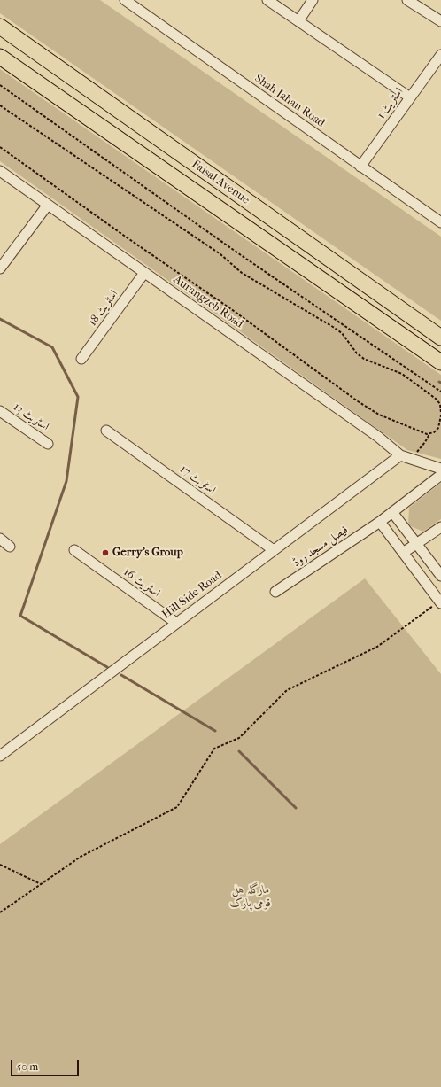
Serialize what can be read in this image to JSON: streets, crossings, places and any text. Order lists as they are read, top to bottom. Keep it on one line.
{"streets":{"main road":["Faisal Avenue"],"street":["Shah Jahan Road","اسٹریٹ 1","Aurangzeb Road","اسٹریٹ 18","اسٹریٹ 13","اسٹریٹ 17","فیصل مسجد روڈ","اسٹریٹ 16","Hill Side Road"]},"crossings":[["Shah Jahan Road","اسٹریٹ 1"],["Aurangzeb Road","اسٹریٹ 18"],["Aurangzeb Road","Hill Side Road"],["اسٹریٹ 17","Hill Side Road"],["اسٹریٹ 16","Hill Side Road"]],"parks":["مارگلہ ہل قومی پارک"],"places":["Gerry's Group"],"scale_bar":"50 m"}
